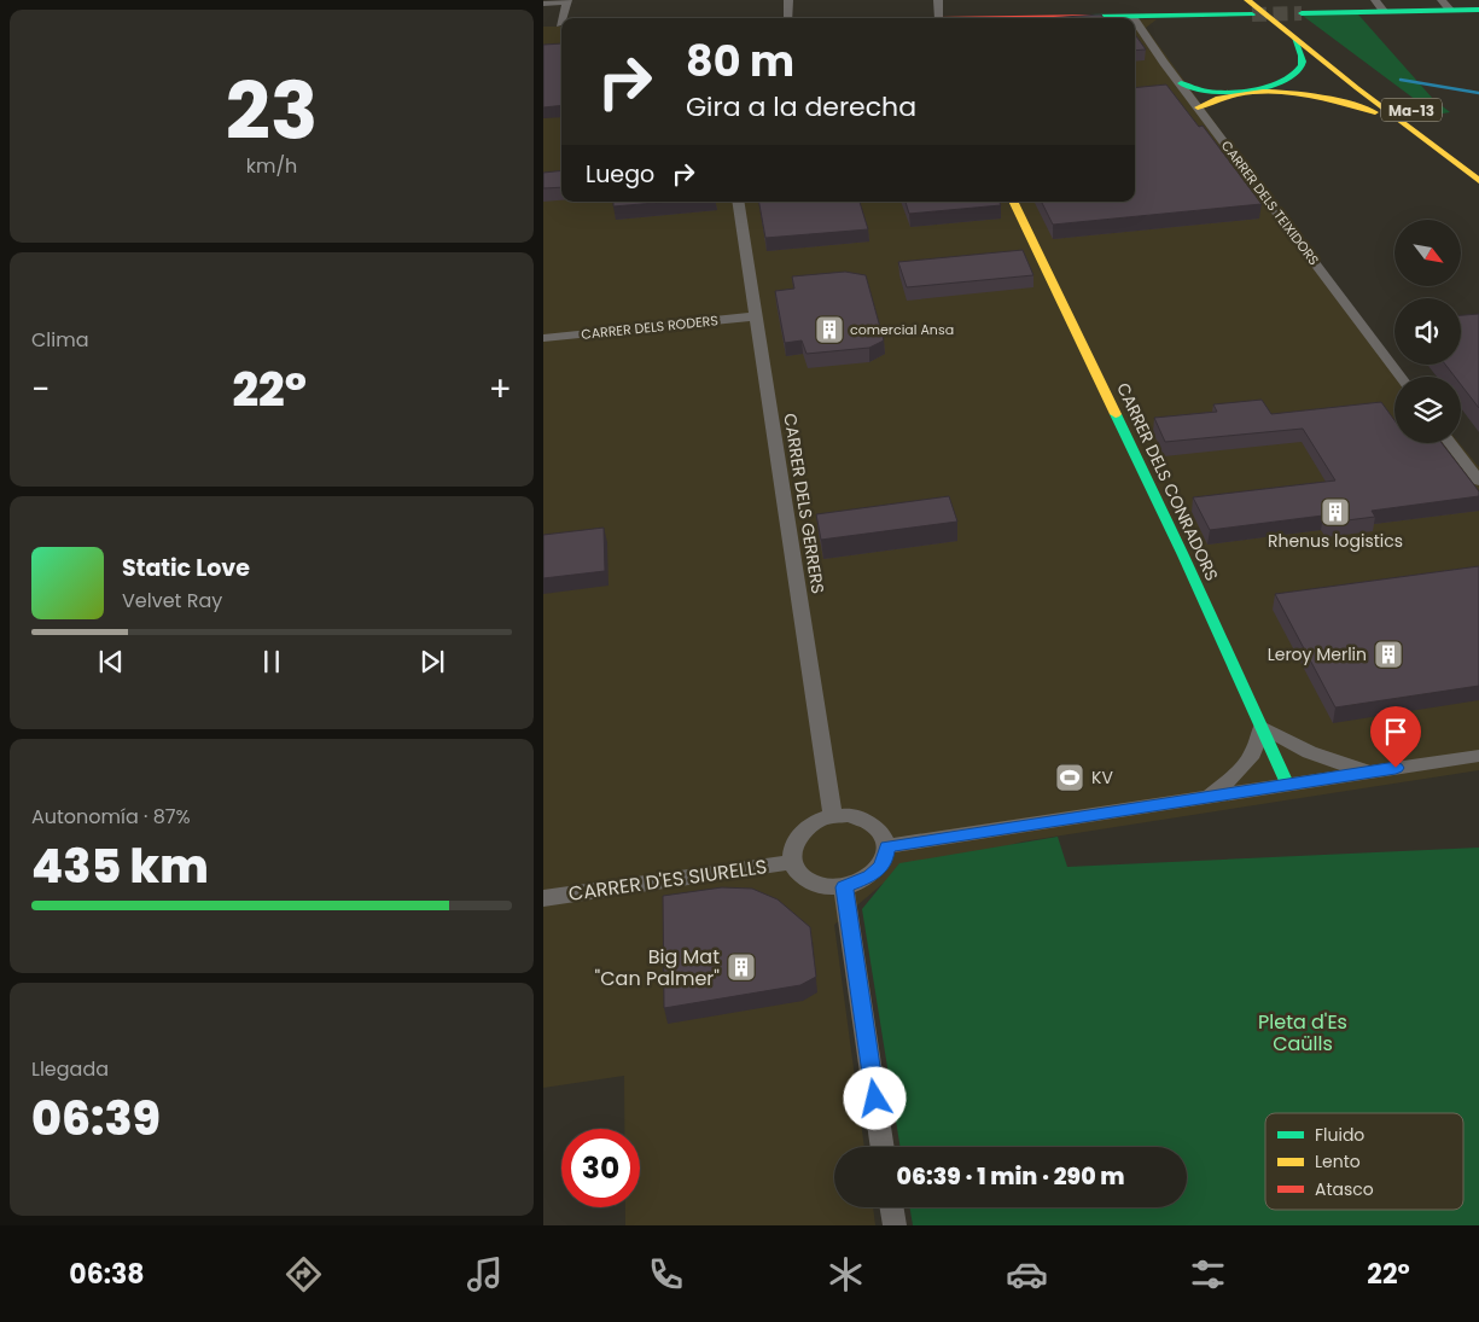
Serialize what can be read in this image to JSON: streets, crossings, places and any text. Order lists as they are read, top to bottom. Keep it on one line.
{"streets":{"main road":["Ma-13","CARRER DELS CONRADORS"],"street":["CARRER DELS TEIXIDORS","CARRER DELS RODERS","CARRER DELS GERRERS","CARRER D'ES SIURELLS"]},"crossings":[["CARRER DELS RODERS","CARRER DELS GERRERS"],["CARRER DELS GERRERS","CARRER D'ES SIURELLS"]],"parks":["Pleta d'Es Caülls"],"places":{"building":["comercial Ansa","Rhenus logistics","Leroy Merlin","Big Mat \"Can Palmer\""],"sports":["KV"]},"legend":["Fluido","Lento","Atasco"],"north":"bottom right","page":{"tile":[["23","km/h"],"Clima",["Autonomía · 87%","435 km"],["Llegada","06:39"]],"turn":["80 m","Gira a la derecha"],"then":"Luego","heat":["−","22°","+"],"song":["Static Love","Velvet Ray"],"limit":"30","trip":"06:39 · 1 min · 290 m","tabs":["06:38","22°"]}}
